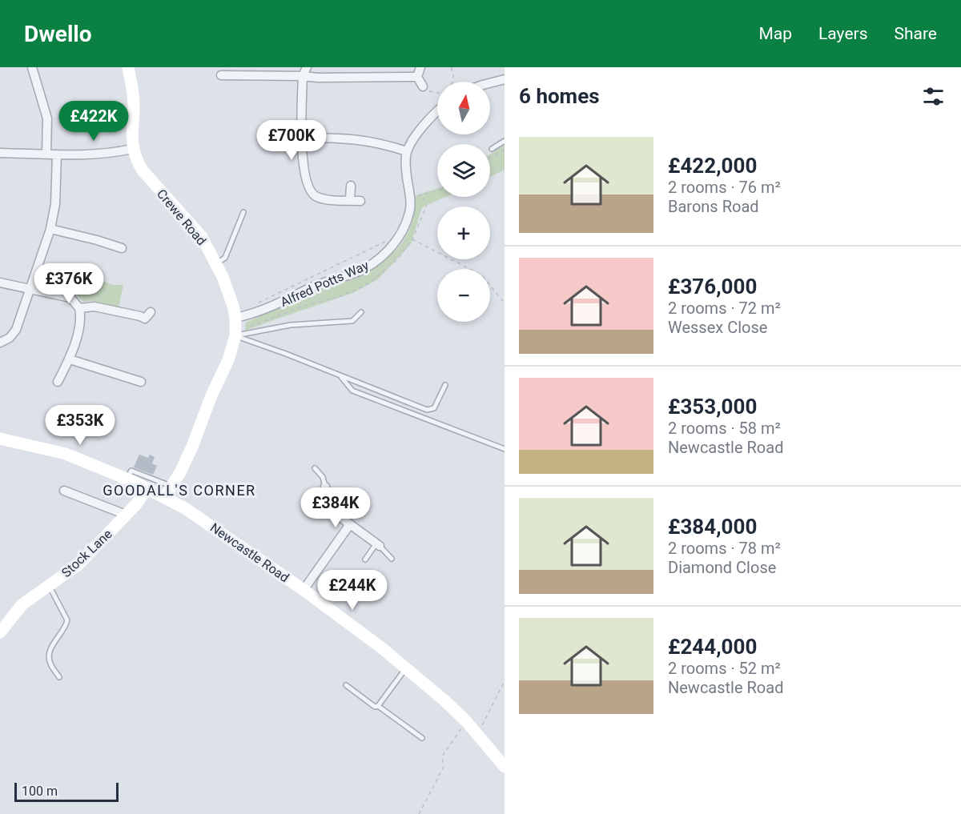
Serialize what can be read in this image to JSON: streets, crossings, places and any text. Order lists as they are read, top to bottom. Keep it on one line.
{"streets":{"main road":["Crewe Road","Newcastle Road","Stock Lane"],"street":["Alfred Potts Way"]},"crossings":[["Crewe Road","Alfred Potts Way"],["Newcastle Road","Stock Lane"]],"districts":["GOODALL'S CORNER"],"scale_bar":"100 m","north":"top","page":{"header":"Dwello","nav":["Map","Layers","Share"],"heading":"6 homes","map_buttons":["+","−"],"price":["£422K","£700K","£376K","£353K","£384K","£244K"],"list":[{"name":"£422,000","note":"2 rooms · 76 m² · Barons Road"},{"name":"£376,000","note":"2 rooms · 72 m² · Wessex Close"},{"name":"£353,000","note":"2 rooms · 58 m² · Newcastle Road"},{"name":"£384,000","note":"2 rooms · 78 m² · Diamond Close"},{"name":"£244,000","note":"2 rooms · 52 m² · Newcastle Road"}],"scale":"100 m"}}
